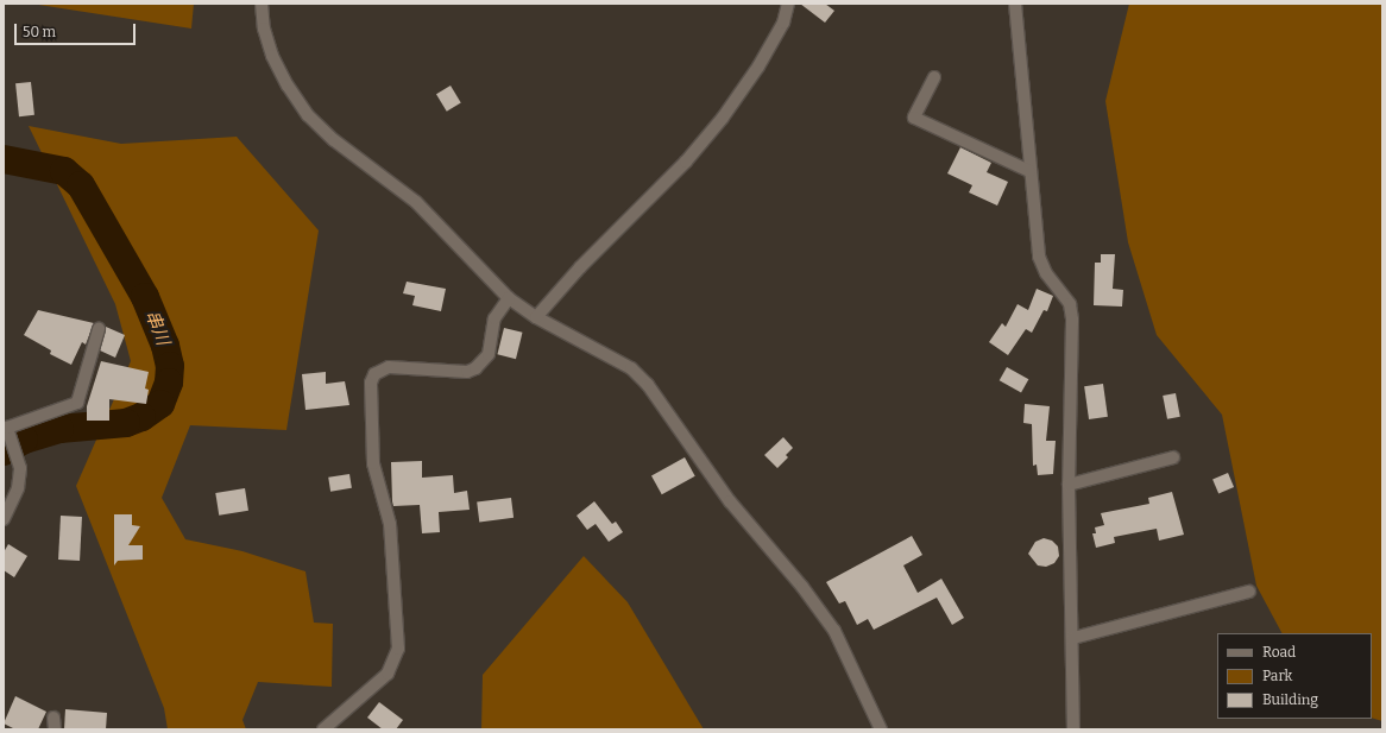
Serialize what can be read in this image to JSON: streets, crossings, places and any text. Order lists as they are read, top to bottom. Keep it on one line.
{"water":["串川"],"legend":["Road","Park","Building"],"scale_bar":"50 m"}
